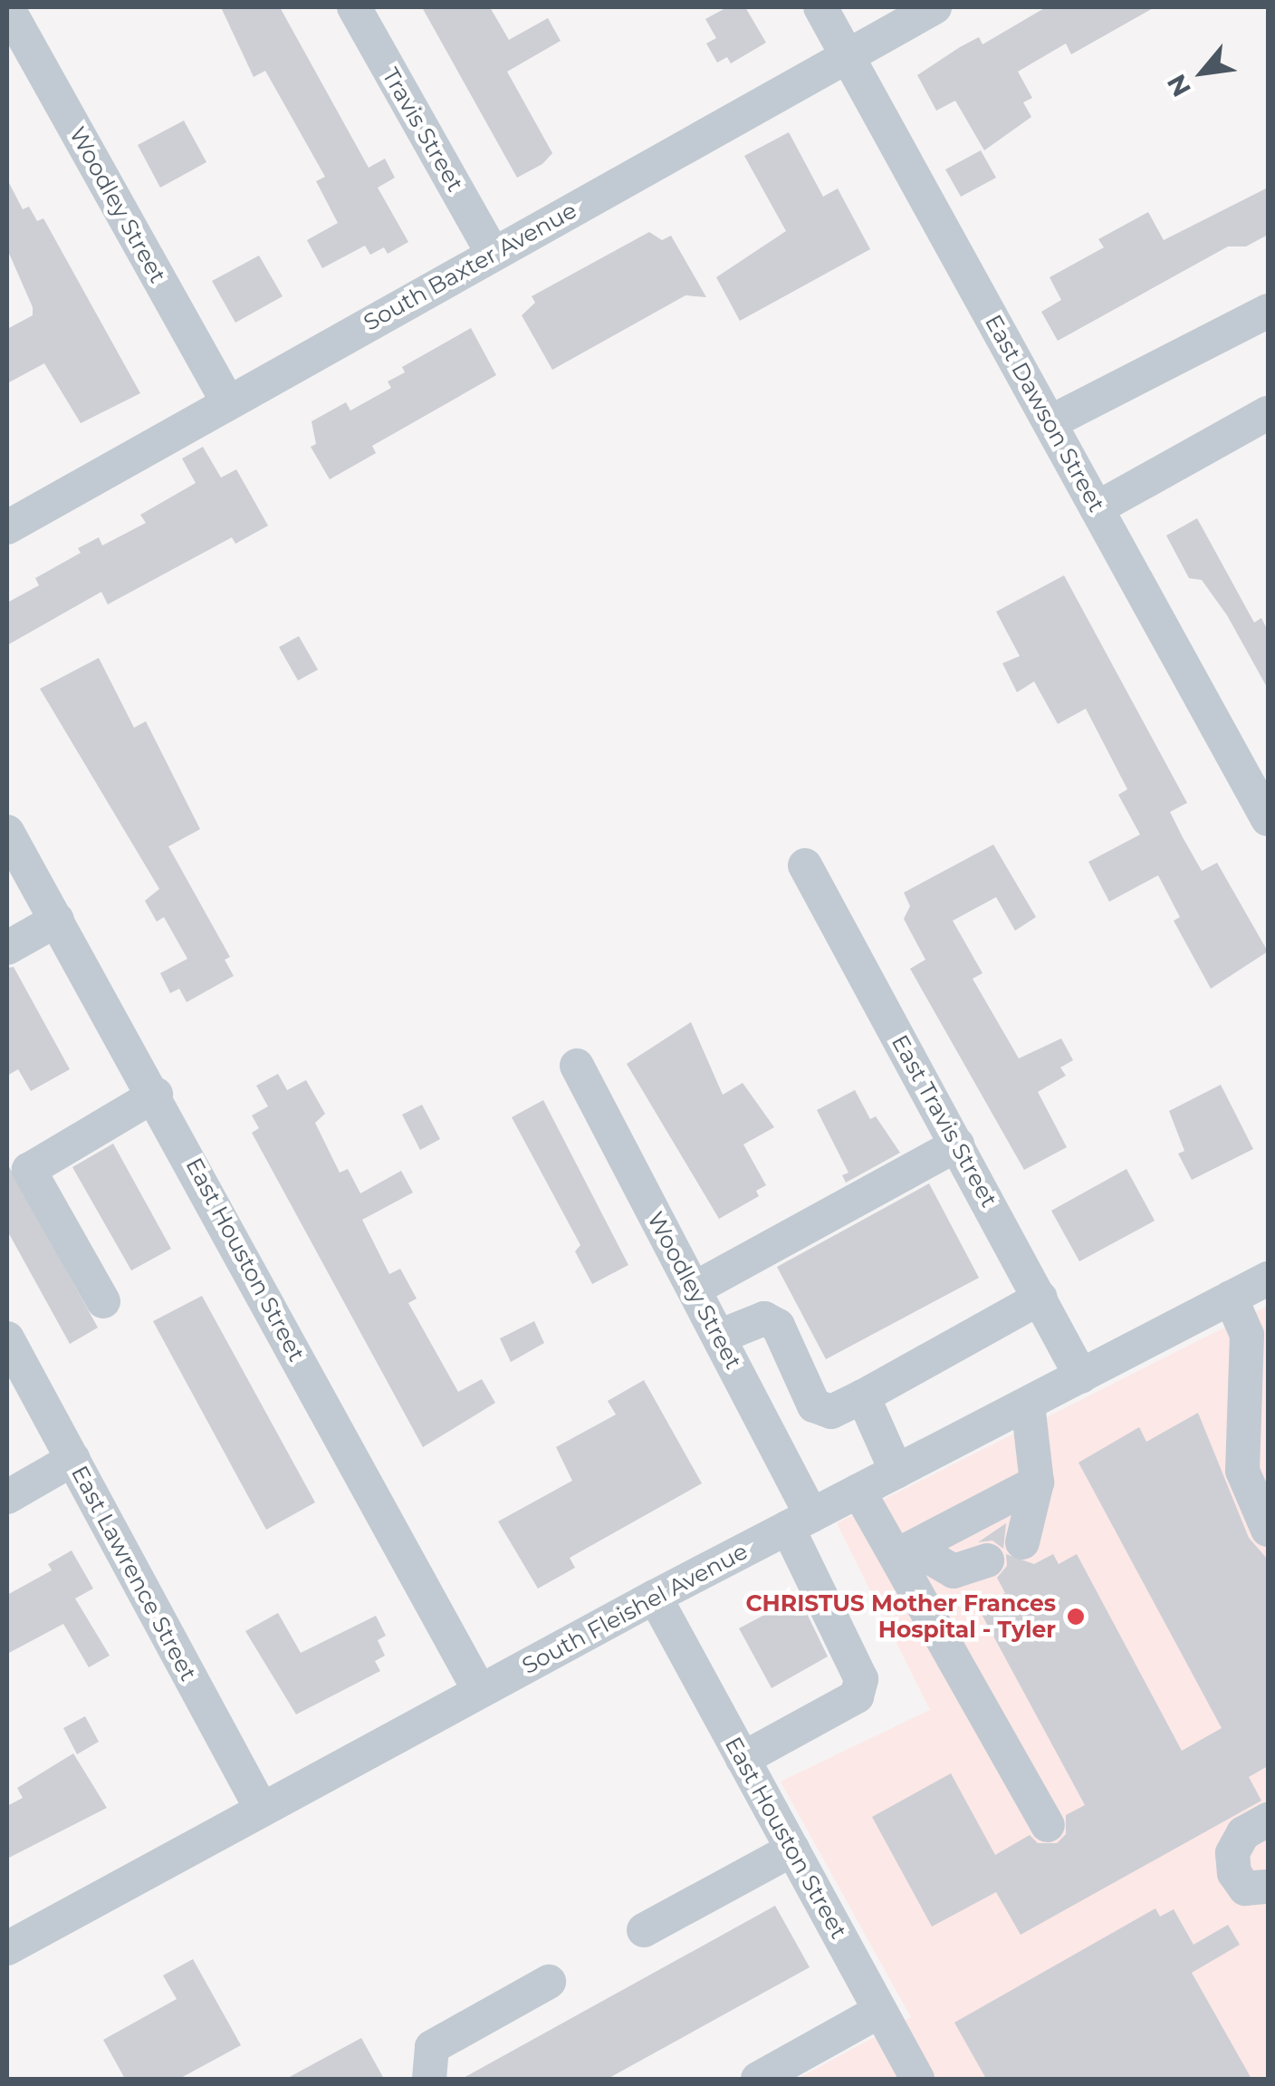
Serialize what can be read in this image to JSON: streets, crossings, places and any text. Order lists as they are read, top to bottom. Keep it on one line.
{"streets":{"street":["Travis Street","Woodley Street","South Baxter Avenue","East Dawson Street","East Travis Street","East Houston Street","East Lawrence Street","South Fleishel Avenue"]},"crossings":[["Travis Street","South Baxter Avenue"],["Woodley Street","South Baxter Avenue"],["Woodley Street","East Houston Street"],["Woodley Street","South Fleishel Avenue"],["South Baxter Avenue","East Dawson Street"],["East Travis Street","South Fleishel Avenue"],["East Houston Street","South Fleishel Avenue"],["East Lawrence Street","South Fleishel Avenue"]],"places":["CHRISTUS Mother Frances Hospital - Tyler"],"north":"bottom left"}
